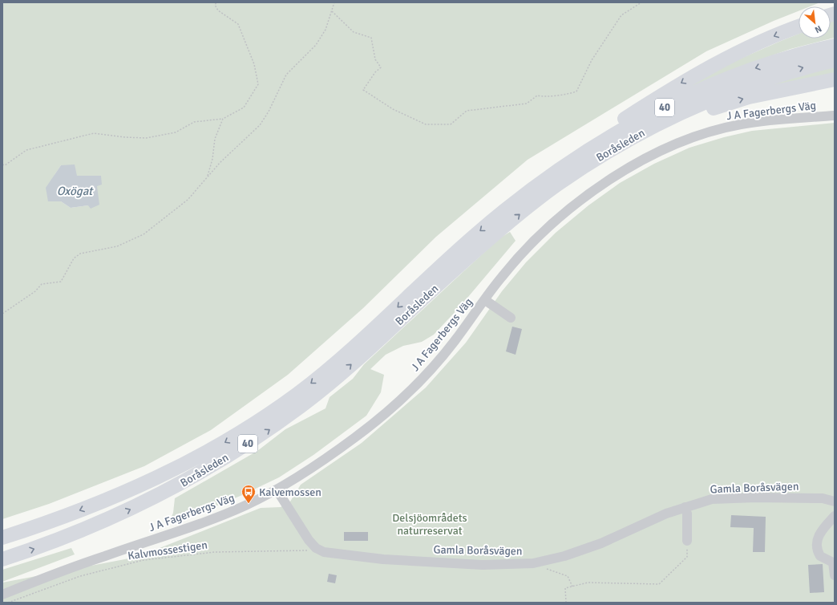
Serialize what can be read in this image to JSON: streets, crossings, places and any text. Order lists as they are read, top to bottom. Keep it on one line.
{"streets":{"highway":["40","Boråsleden"],"street":["J A Fagerbergs Väg","Gamla Boråsvägen"],"path":["Kalvmossestigen"]},"crossings":[["Gamla Boråsvägen","Kalvmossestigen"]],"water":["Oxögat"],"parks":["Delsjöområdets naturreservat"],"places":{"bus stop":["Kalvemossen"]},"north":"bottom right"}
